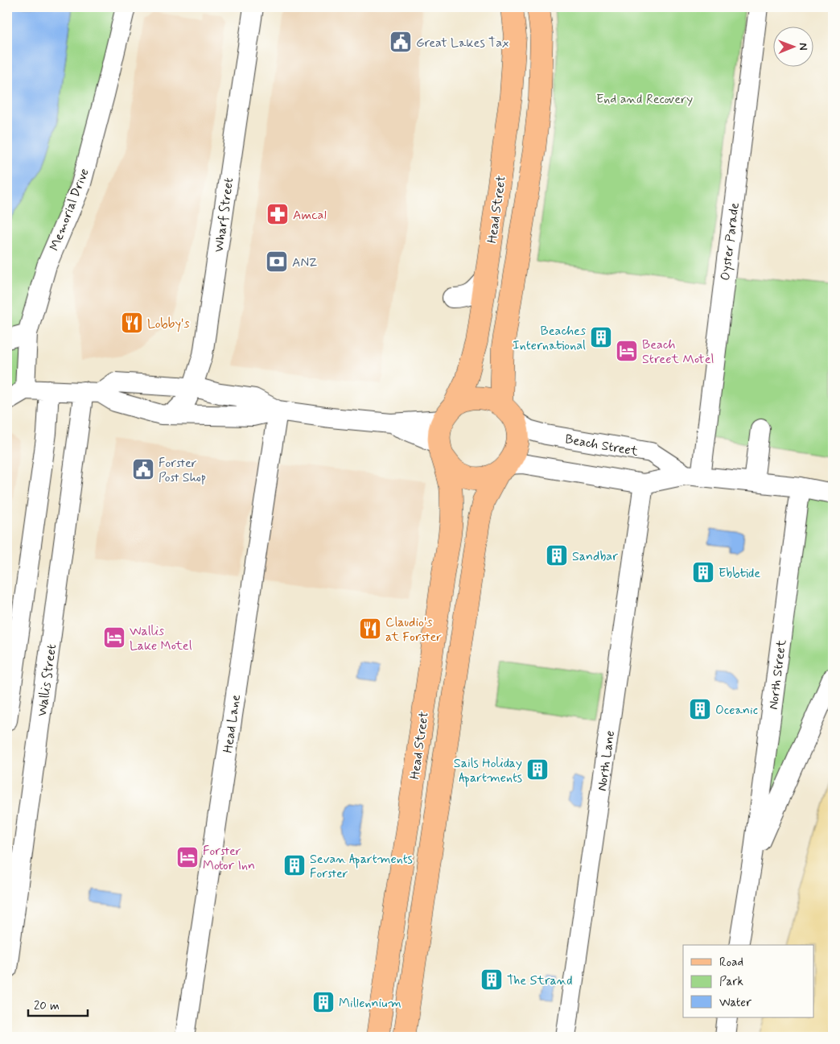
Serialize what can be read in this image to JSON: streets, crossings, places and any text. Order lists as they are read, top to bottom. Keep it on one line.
{"streets":{"main road":["Head Street"],"street":["Memorial Drive","Wharf Street","Oyster Parade","Beach Street","North Street","Wallis Street","Head Lane","North Lane"]},"crossings":[["Head Street","Beach Street"],["Oyster Parade","Beach Street"],["Beach Street","North Street"],["Beach Street","North Lane"]],"parks":["End and Recovery"],"places":{"public building":["Great Lakes Tax","Forster Post Shop"],"pharmacy":["Amcal"],"bank":["ANZ"],"restaurant":["Lobby's","Claudio's at Forster"],"building":["Beaches International","Sandbar","Ebbtide","Oceanic","Sails Holiday Apartments","Sevan Apartments Forster","The Strand","Millennium"],"hotel":["Beach Street Motel","Wallis Lake Motel","Forster Motor Inn"]},"legend":["Road","Park","Water"],"scale_bar":"20 m","north":"right"}
